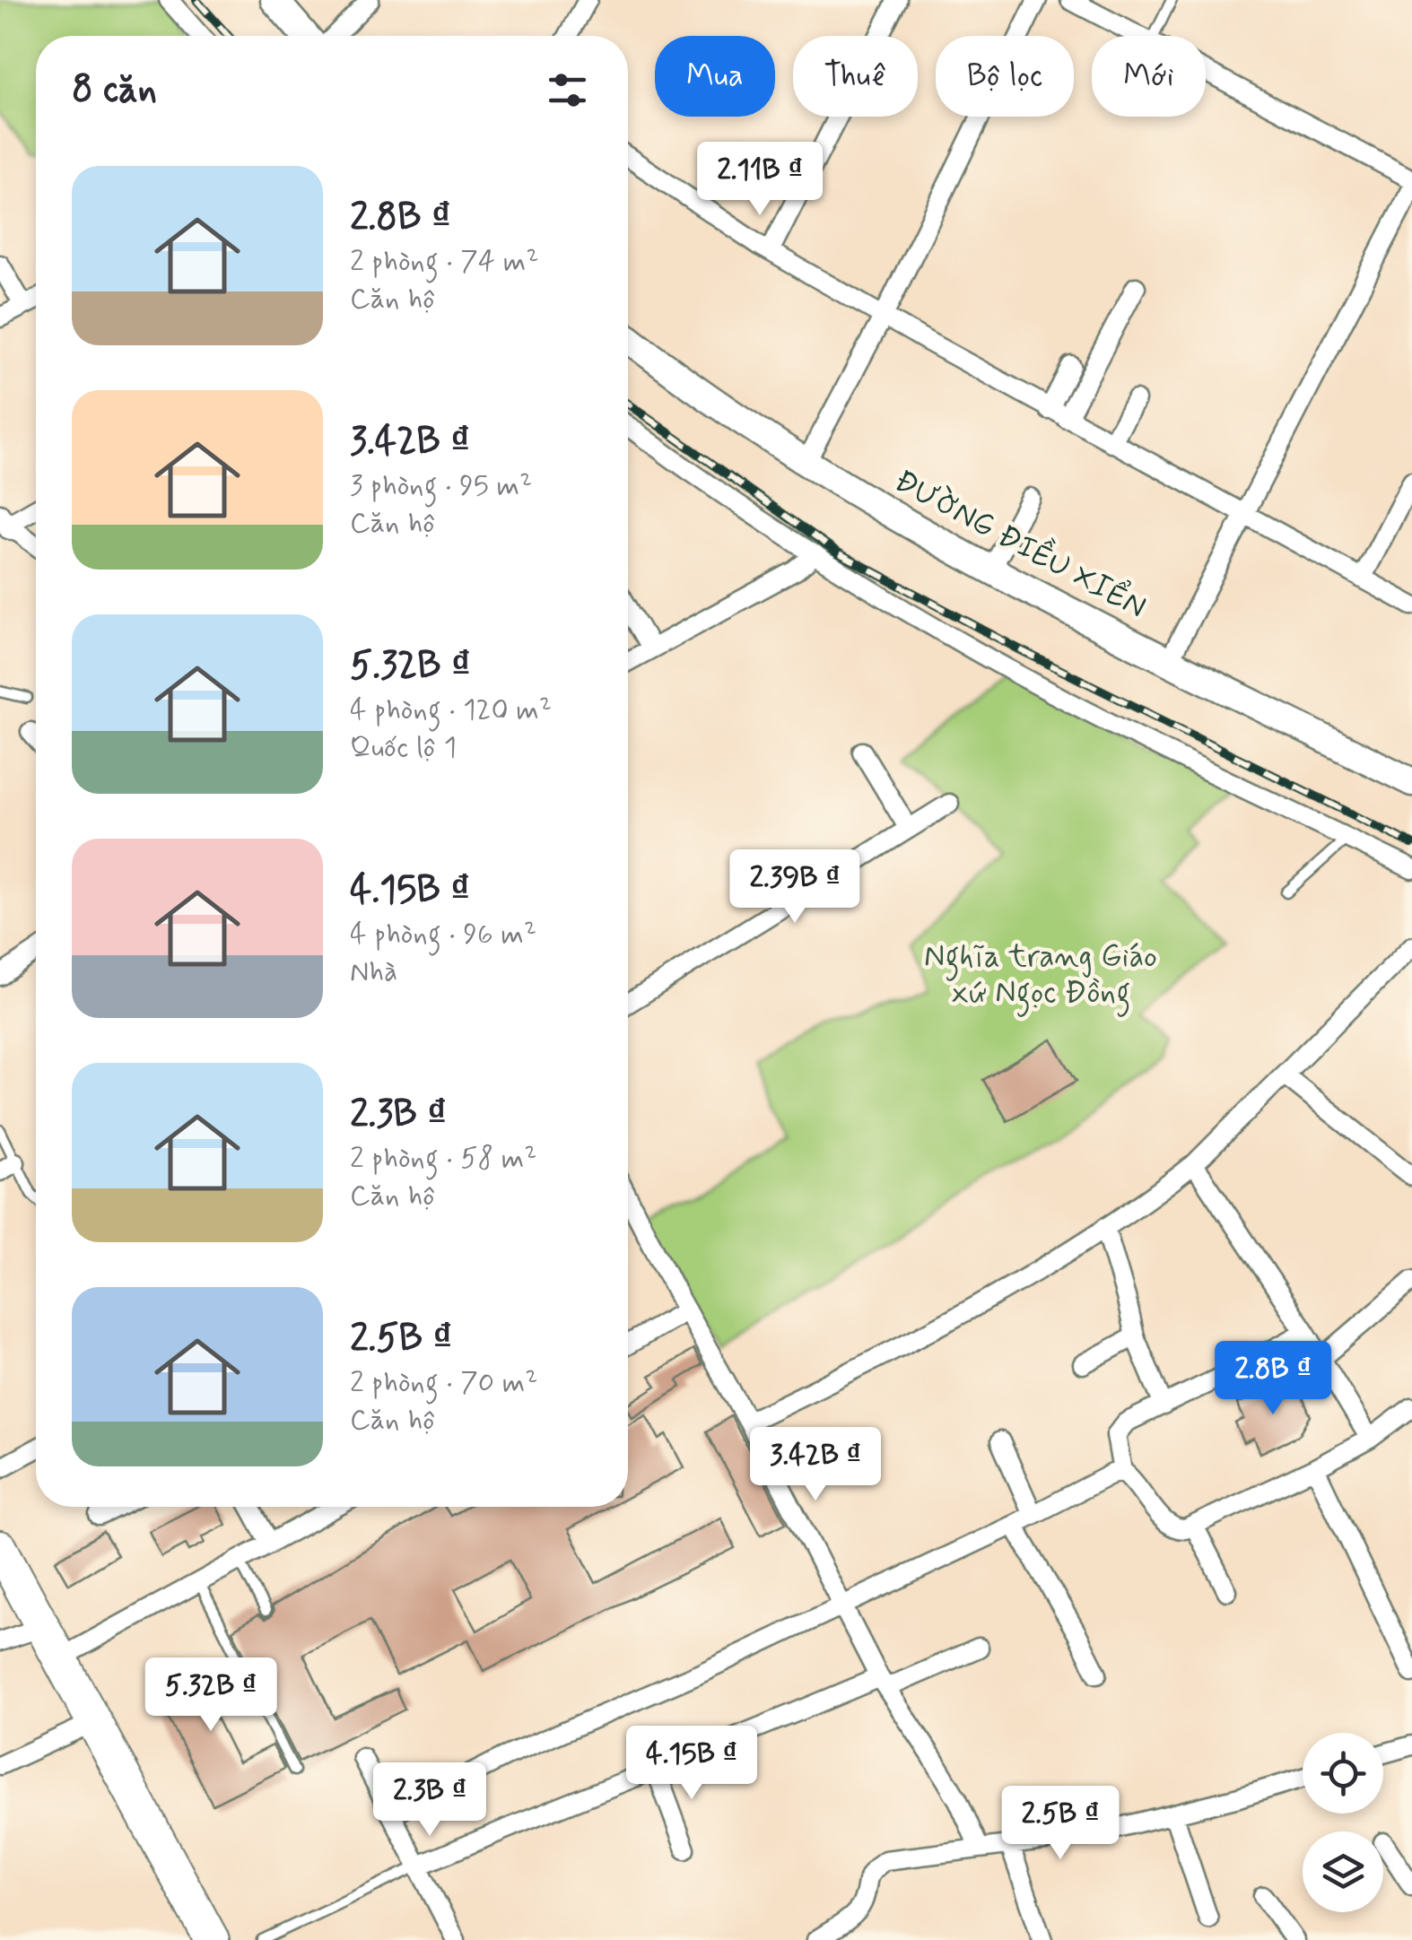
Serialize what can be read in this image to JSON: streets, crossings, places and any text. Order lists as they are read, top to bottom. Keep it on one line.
{"streets":{"street":["ĐƯỜNG ĐIỀU XIỂN"]},"parks":["Nghĩa trang Giáo xứ Ngọc Đồng"],"page":{"chip":["Mua","Thuê","Bộ lọc","Mới"],"heading":"8 căn","price":["2.11B ₫","2.39B ₫","2.8B ₫","3.42B ₫","5.32B ₫","4.15B ₫","2.3B ₫","2.5B ₫"],"list":[{"name":"2.8B ₫","note":"2 phòng · 74 m² · Căn hộ"},{"name":"3.42B ₫","note":"3 phòng · 95 m² · Căn hộ"},{"name":"5.32B ₫","note":"4 phòng · 120 m² · Quốc lộ 1"},{"name":"4.15B ₫","note":"4 phòng · 96 m² · Nhà"},{"name":"2.3B ₫","note":"2 phòng · 58 m² · Căn hộ"},{"name":"2.5B ₫","note":"2 phòng · 70 m² · Căn hộ"}]}}
